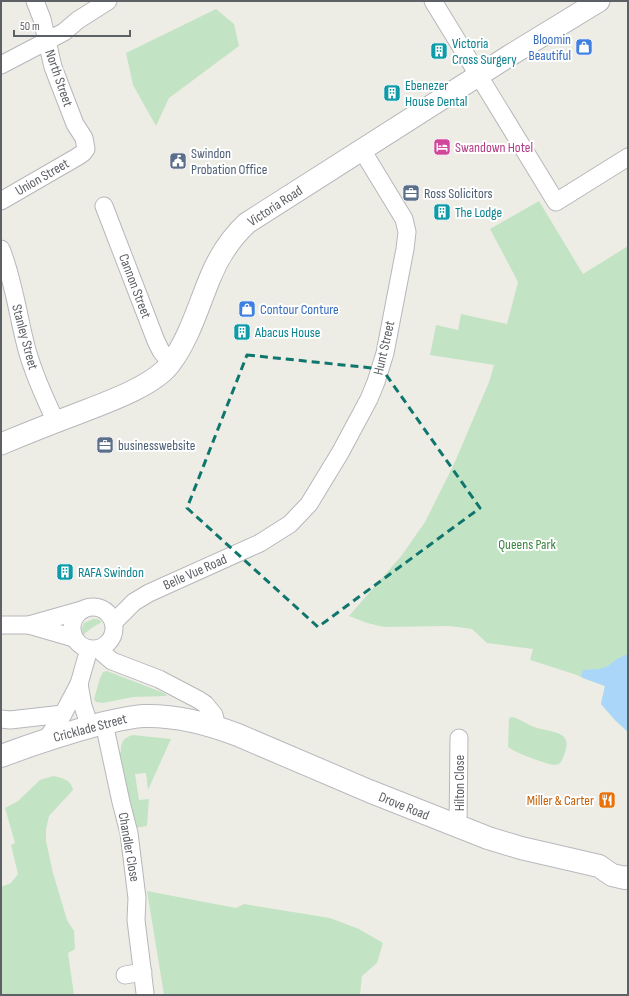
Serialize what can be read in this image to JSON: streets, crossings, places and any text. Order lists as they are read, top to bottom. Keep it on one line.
{"streets":{"main road":["Cricklade Street","Drove Road"],"street":["North Street","Union Street","Victoria Road","Cannon Street","Stanley Street","Hunt Street","Belle Vue Road","Hilton Close","Chandler Close"]},"crossings":[["North Street","Union Street"],["Victoria Road","Cannon Street"],["Victoria Road","Stanley Street"],["Victoria Road","Hunt Street"],["Hunt Street","Belle Vue Road"],["Cricklade Street","Drove Road"],["Cricklade Street","Chandler Close"],["Hilton Close","Drove Road"]],"parks":["Queens Park"],"places":{"shop":["Bloomin Beautiful","Contour Conture"],"building":["Victoria Cross Surgery","Ebenezer House Dental","The Lodge","Abacus House","RAFA Swindon"],"hotel":["Swandown Hotel"],"public building":["Swindon Probation Office"],"office":["Ross Solicitors","businesswebsite"],"restaurant":["Miller & Carter"]},"scale_bar":"50 m"}
